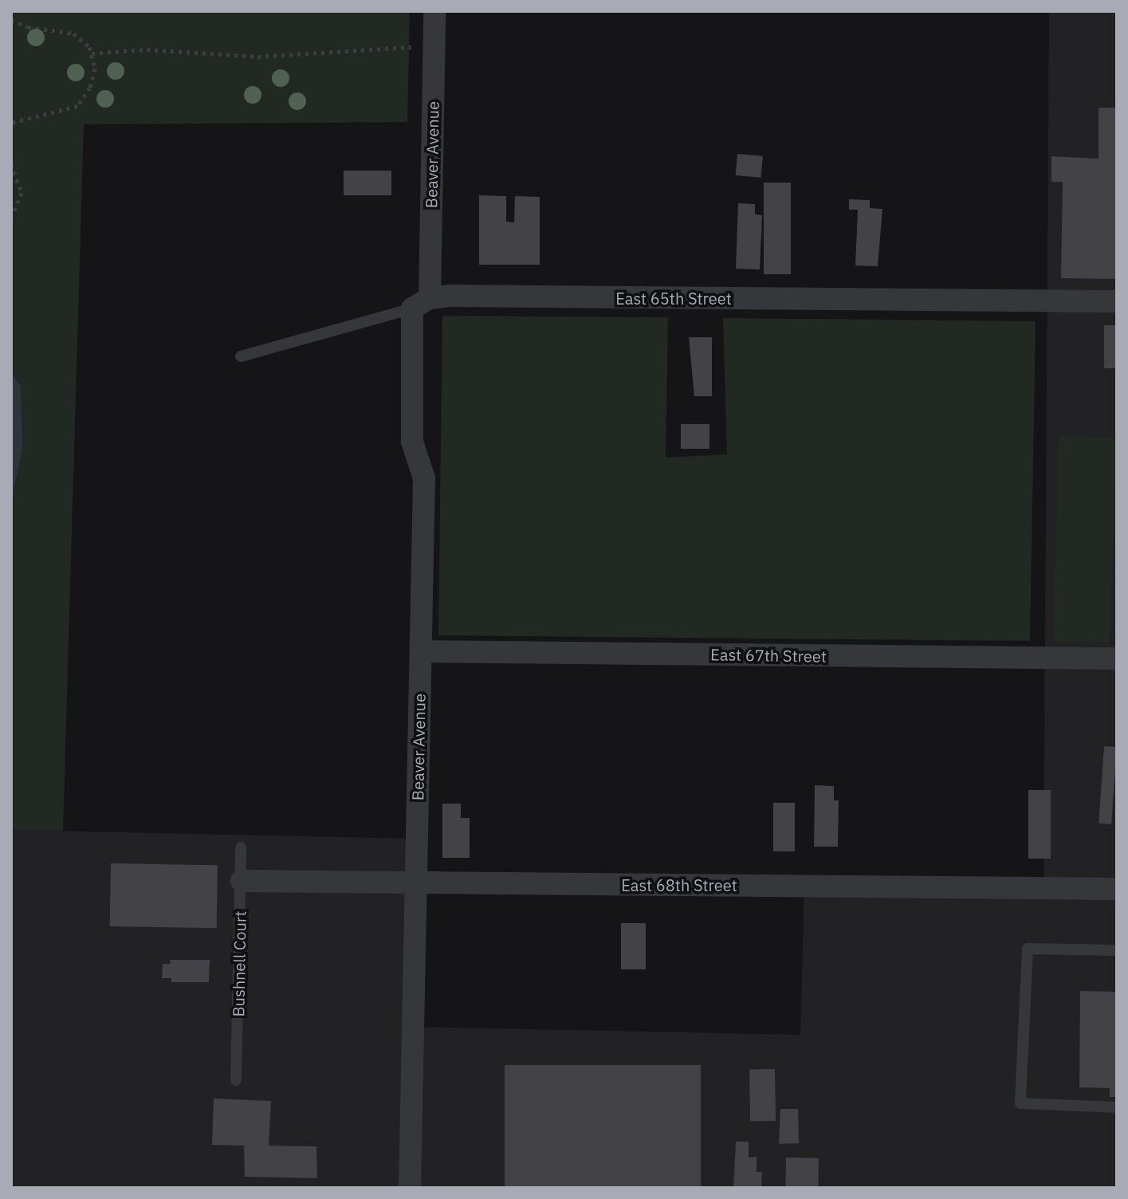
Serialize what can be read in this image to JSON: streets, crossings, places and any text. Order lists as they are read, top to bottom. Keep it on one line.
{"streets":{"street":["Beaver Avenue","East 65th Street","East 67th Street","East 68th Street"],"lane":["Bushnell Court"]},"crossings":[["Beaver Avenue","East 65th Street"],["Beaver Avenue","East 67th Street"],["Beaver Avenue","East 68th Street"],["East 68th Street","Bushnell Court"]]}
